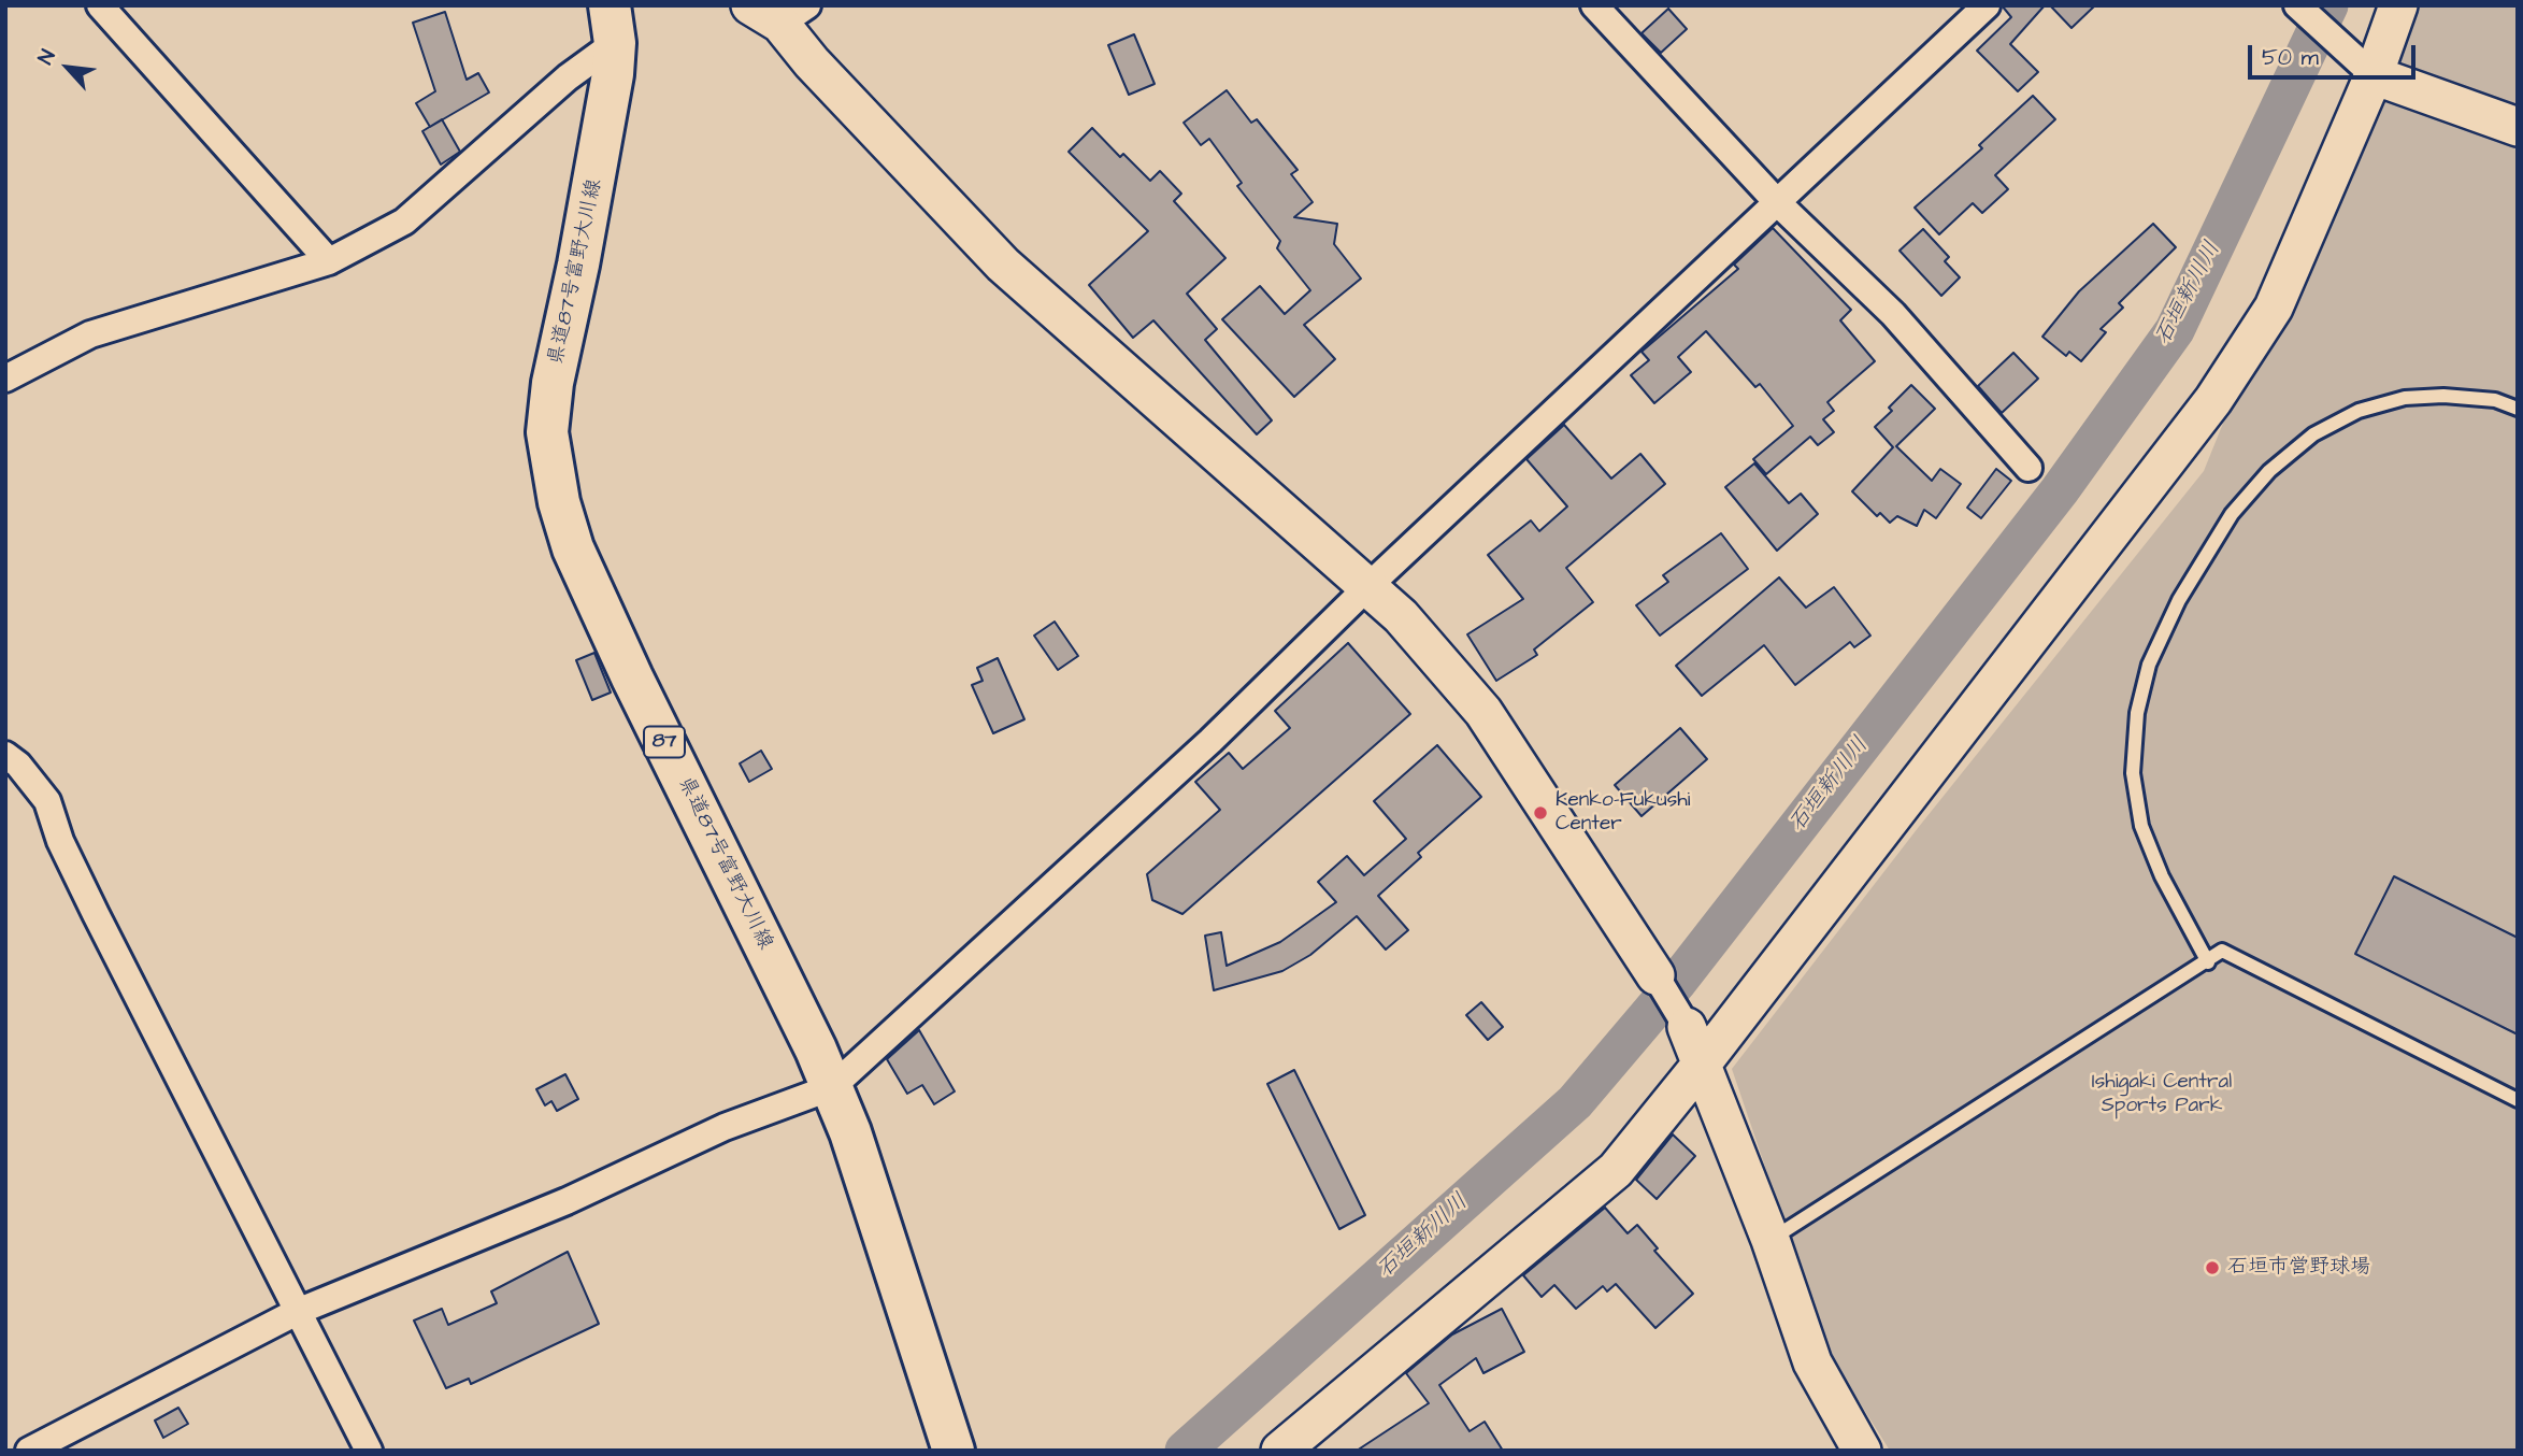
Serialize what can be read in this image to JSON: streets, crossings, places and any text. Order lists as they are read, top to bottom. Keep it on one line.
{"streets":{"main road":["県道87号富野大川線","87"]},"water":["石垣新川川"],"parks":["Ishigaki Central Sports Park"],"places":["Kenko-Fukushi Center","石垣市営野球場"],"scale_bar":"50 m","north":"top left"}
